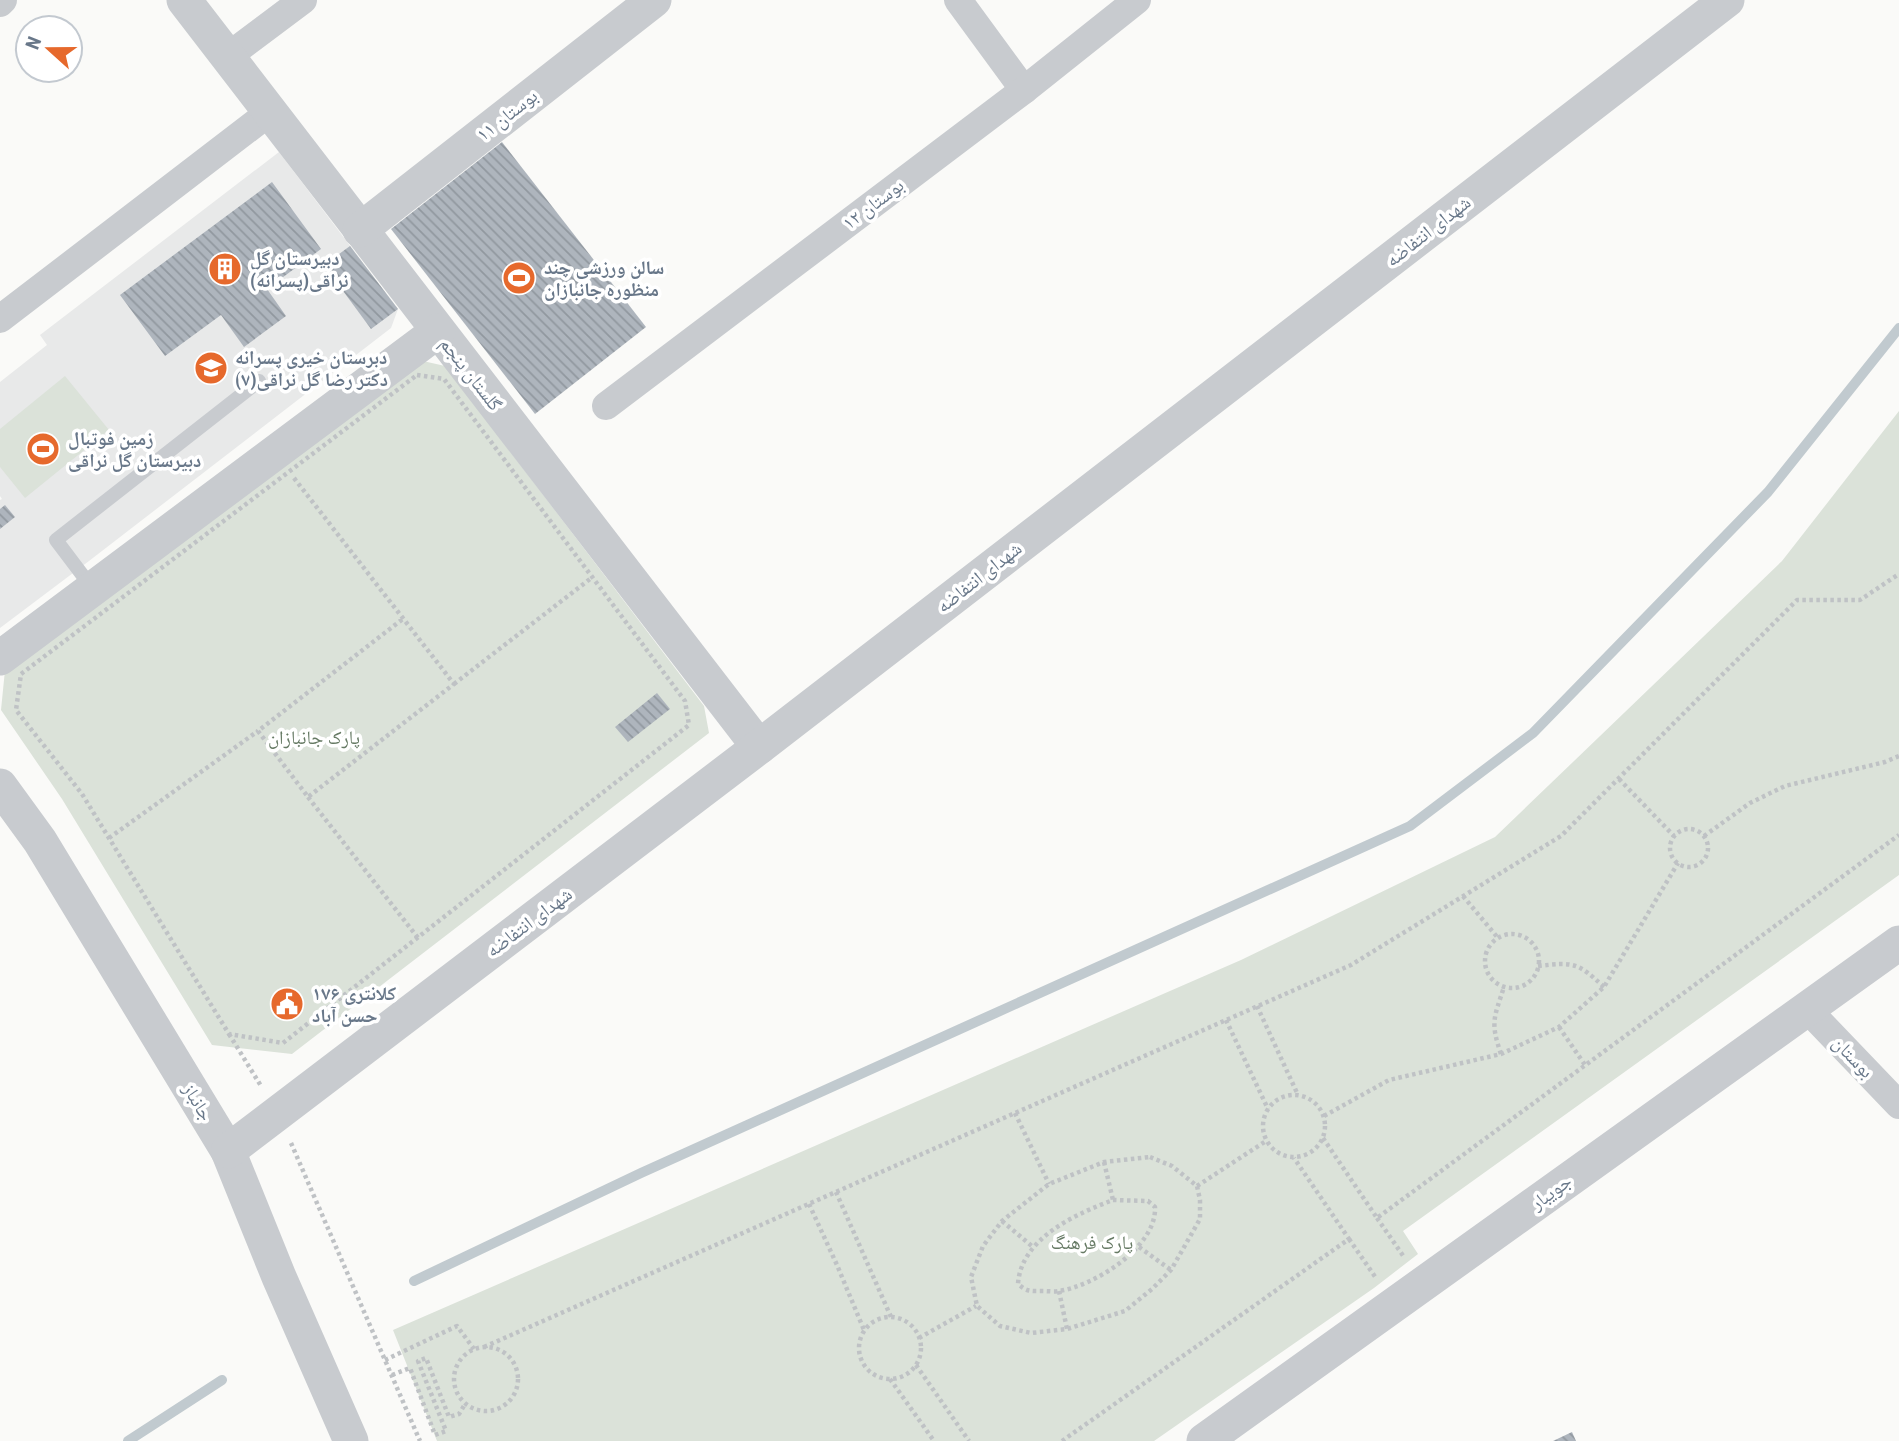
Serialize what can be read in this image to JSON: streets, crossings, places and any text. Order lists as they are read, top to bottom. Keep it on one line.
{"streets":{"street":["بوستان ۱۱","بوستان ۱۲","شهدای انتفاضه","گلستان پنجم","بوستان","جانباز","جویبار"]},"crossings":[["بوستان ۱۱","گلستان پنجم"],["شهدای انتفاضه","گلستان پنجم"],["شهدای انتفاضه","جانباز"],["بوستان","جویبار"]],"parks":["پارک جانبازان","پارک فرهنگ"],"places":{"building":["دبیرستان گل نراقی(پسرانه)"],"sports":["سالن ورزشی چند منظوره جانبازان","زمین فوتبال دبیرستان گل نراقی"],"school or university":["دبرستان خیری پسرانه دکتر رضا گل نراقی(۷)"],"public building":["کلانتری ۱۷۶ حسن آباد"]},"north":"left"}
